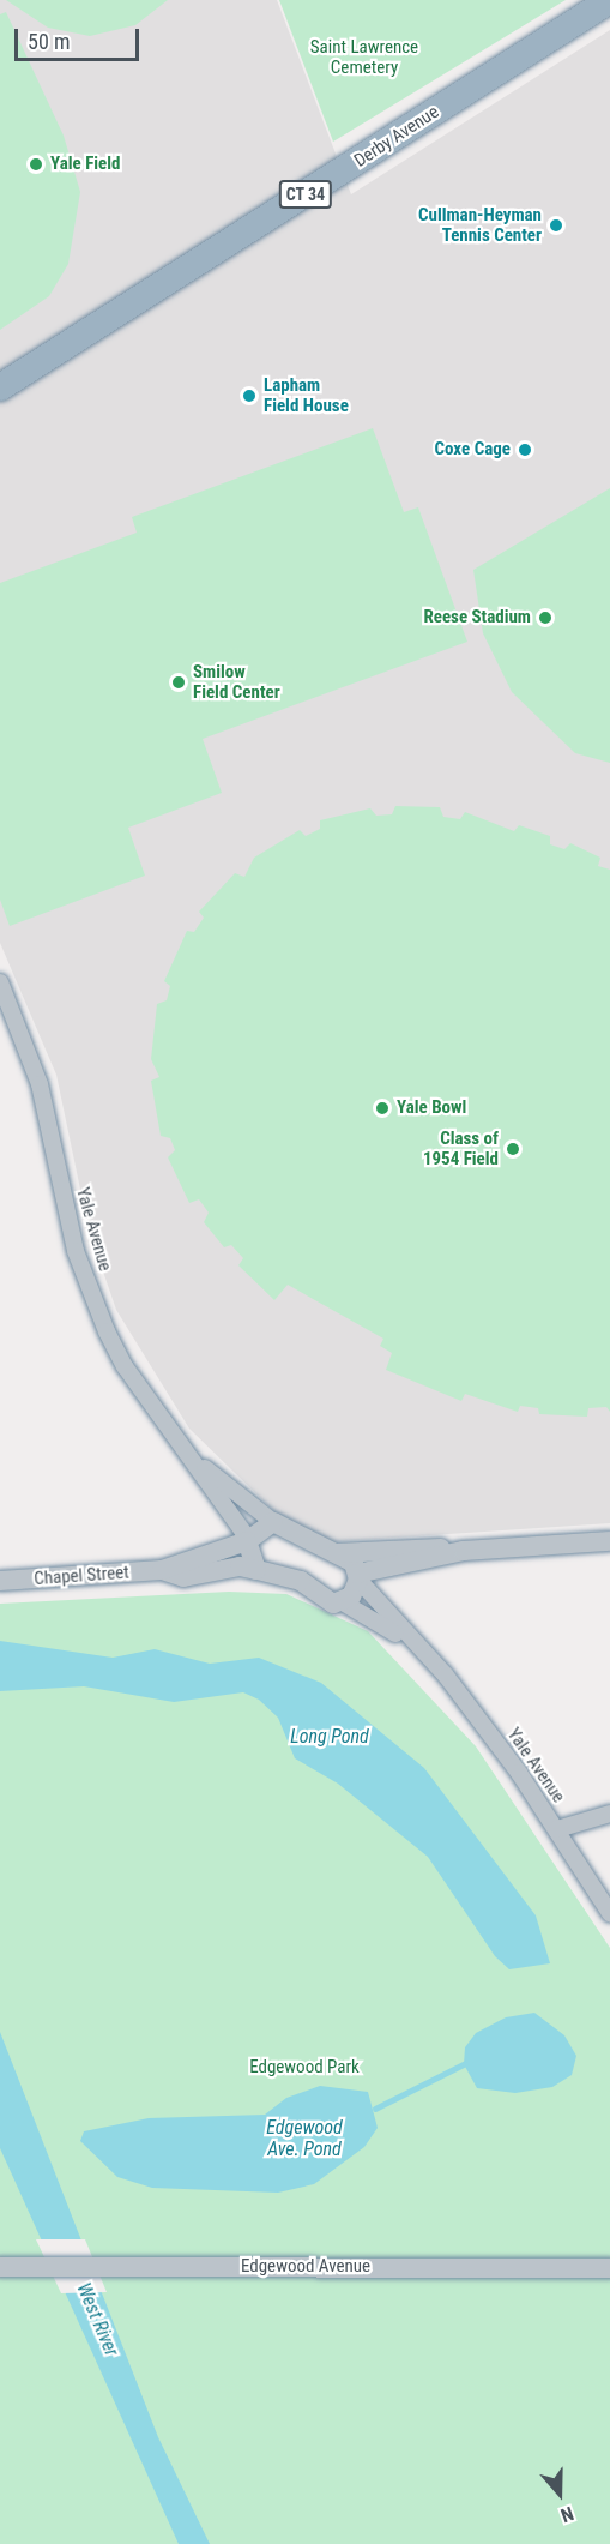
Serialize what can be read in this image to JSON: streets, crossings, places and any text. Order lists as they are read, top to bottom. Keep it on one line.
{"streets":{"highway":["Derby Avenue","CT 34"],"street":["Yale Avenue","Chapel Street","Edgewood Avenue"]},"crossings":[["Yale Avenue","Chapel Street"]],"water":["Long Pond","Edgewood Ave. Pond","West River"],"parks":["Saint Lawrence Cemetery","Edgewood Park"],"places":["Yale Field","Cullman-Heyman Tennis Center","Lapham Field House","Coxe Cage","Reese Stadium","Smilow Field Center","Yale Bowl","Class of 1954 Field"],"scale_bar":"50 m","north":"bottom"}
